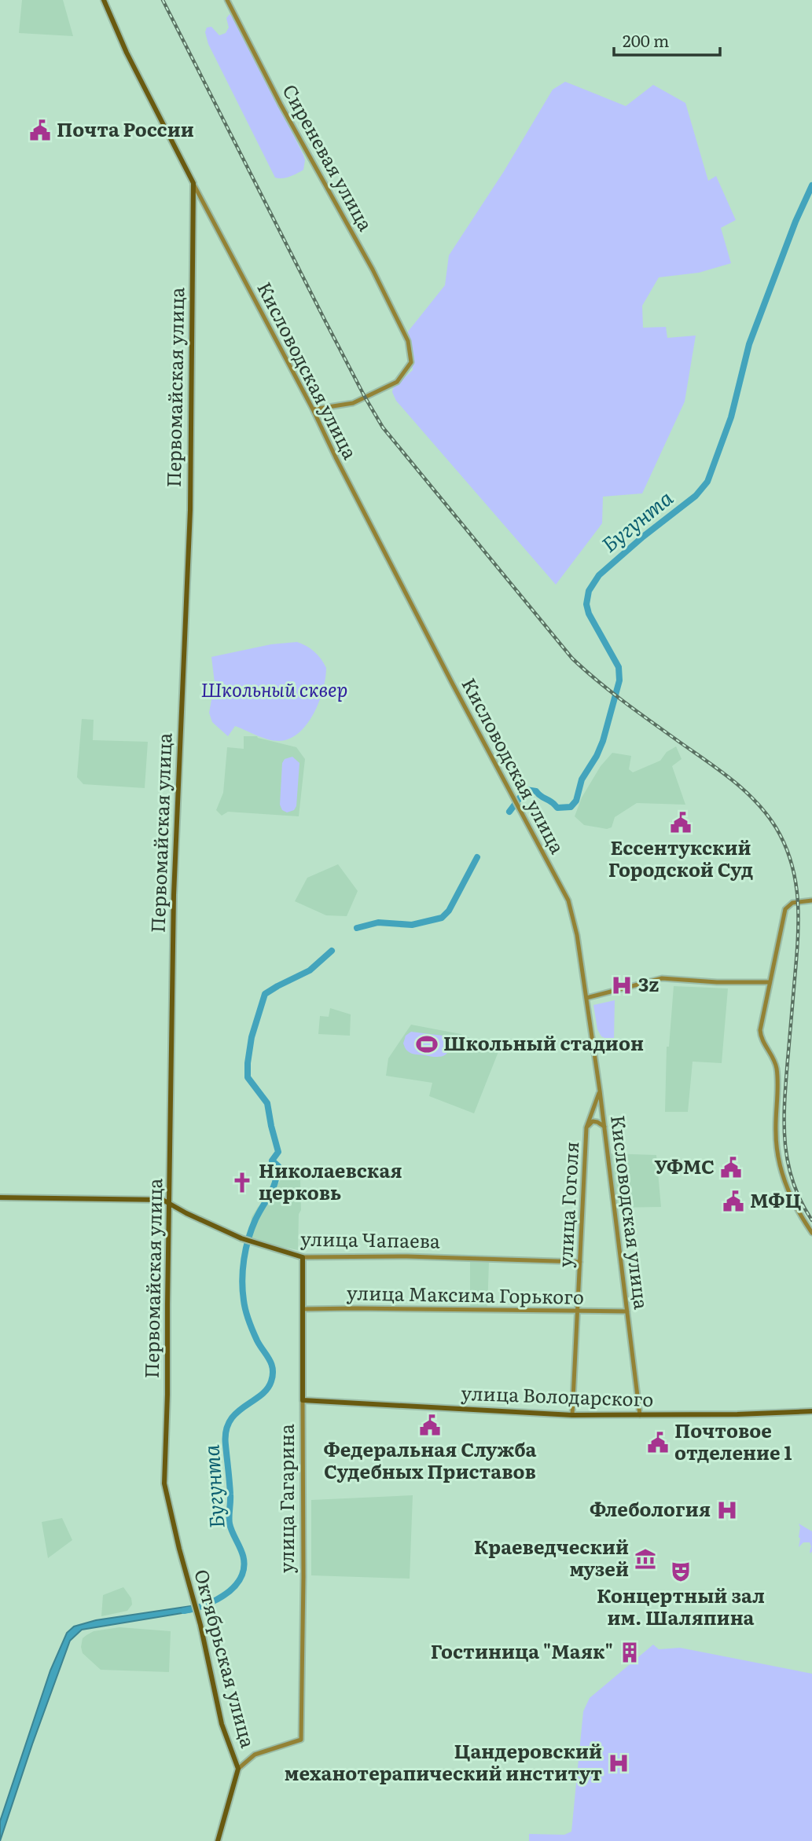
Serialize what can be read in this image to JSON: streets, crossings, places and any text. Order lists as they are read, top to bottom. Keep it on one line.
{"streets":{"main road":["Первомайская улица","улица Чапаева","улица Володарского","улица Гагарина","Октябрьская улица"],"street":["Сиреневая улица","Кисловодская улица","улица Гоголя","улица Максима Горького"]},"crossings":[["Сиреневая улица","Кисловодская улица"],["Кисловодская улица","Первомайская улица"],["Кисловодская улица","улица Гоголя"],["Кисловодская улица","улица Максима Горького"],["Кисловодская улица","улица Володарского"],["Первомайская улица","улица Чапаева"],["Первомайская улица","Октябрьская улица"],["улица Гоголя","улица Чапаева"],["улица Гоголя","улица Максима Горького"],["улица Гоголя","улица Володарского"],["улица Чапаева","улица Гагарина"],["улица Максима Горького","улица Гагарина"],["улица Володарского","улица Гагарина"],["улица Гагарина","Октябрьская улица"]],"water":["Бугунта"],"parks":["Школьный сквер"],"places":{"public building":["Почта России","Ессентукский Городской Суд","УФМС","МФЦ","Федеральная Служба Судебных Приставов","Почтовое отделение 1"],"hospital":["3z","Флебология","Цандеровский механотерапический институт"],"sports":["Школьный стадион"],"church":["Николаевская церковь"],"museum":["Краеведческий музей"],"theatre":["Концертный зал им. Шаляпина"],"building":["Гостиница \"Маяк\""]},"scale_bar":"200 m"}
